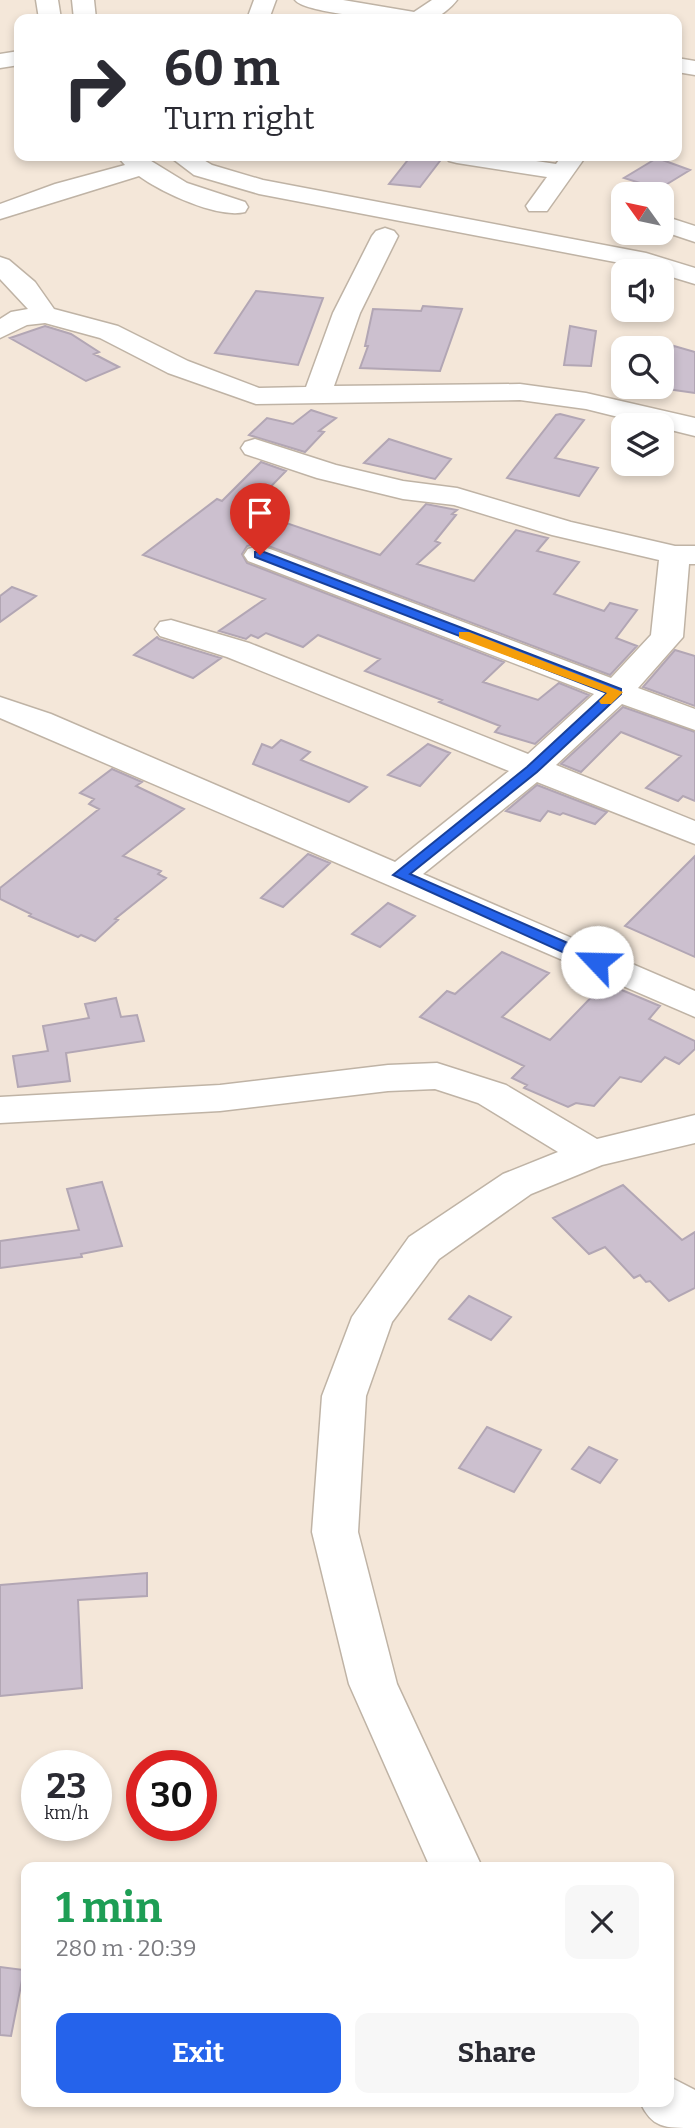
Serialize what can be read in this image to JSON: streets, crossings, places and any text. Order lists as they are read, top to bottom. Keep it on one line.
{"north":"top left","page":{"turn":["60 m","Turn right"],"speed":"23 km/h","limit":"30","heading":["1 min","280 m · 20:39"],"buttons":["Exit","Share"]}}
